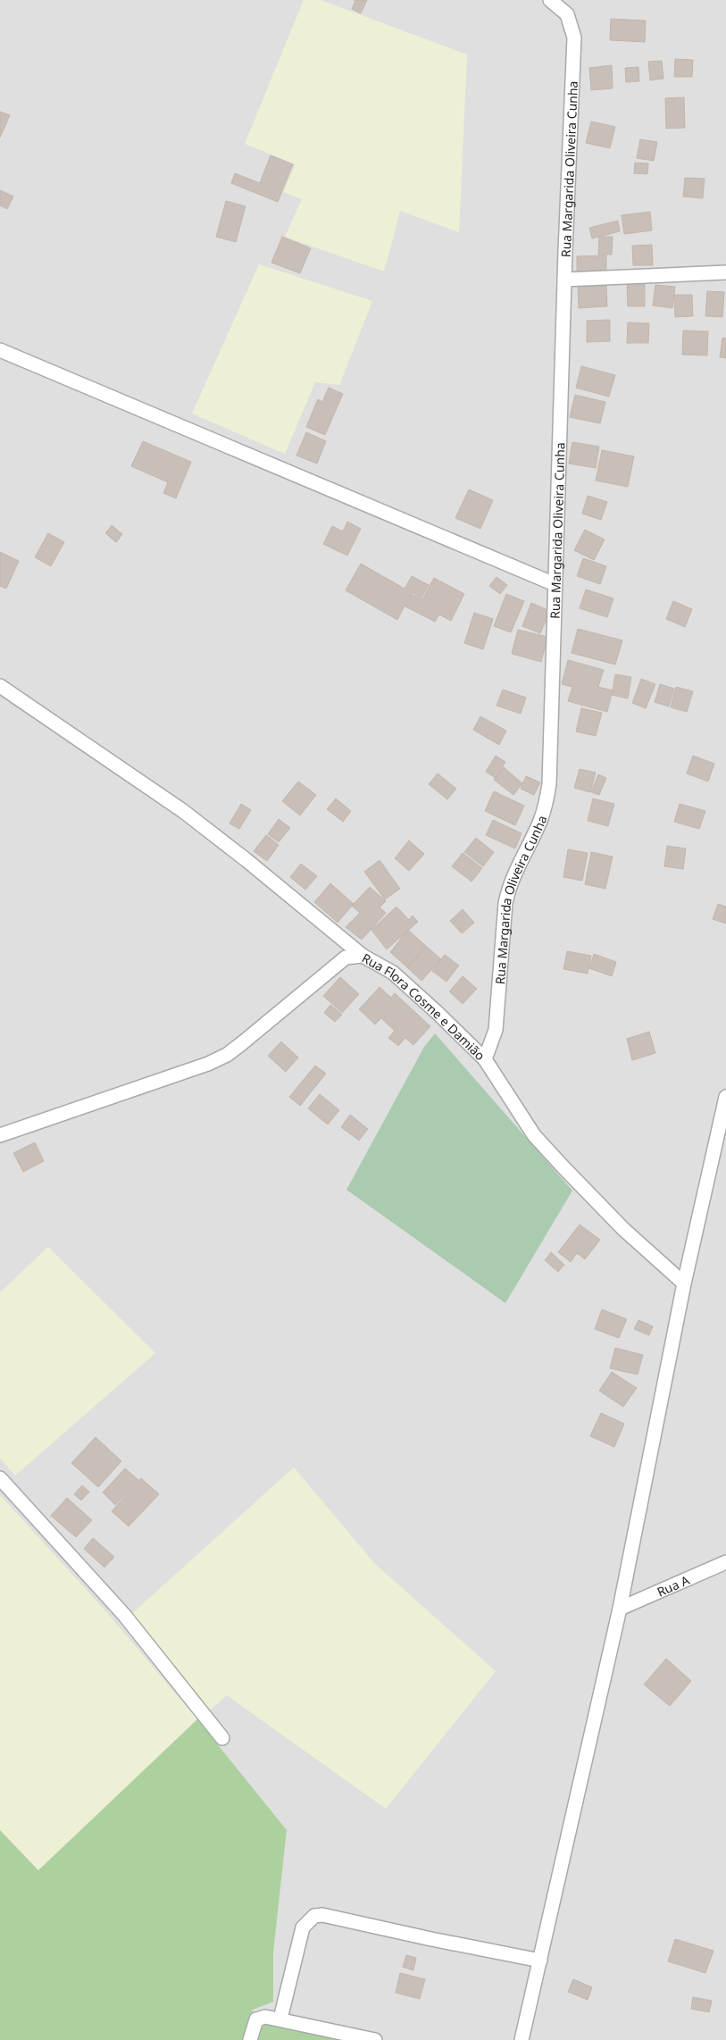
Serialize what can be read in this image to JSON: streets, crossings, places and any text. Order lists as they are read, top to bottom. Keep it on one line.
{"streets":{"street":["Rua Margarida Oliveira Cunha","Rua Flora Cosme e Damião","Rua A"]},"crossings":[["Rua Margarida Oliveira Cunha","Rua Flora Cosme e Damião"]]}
